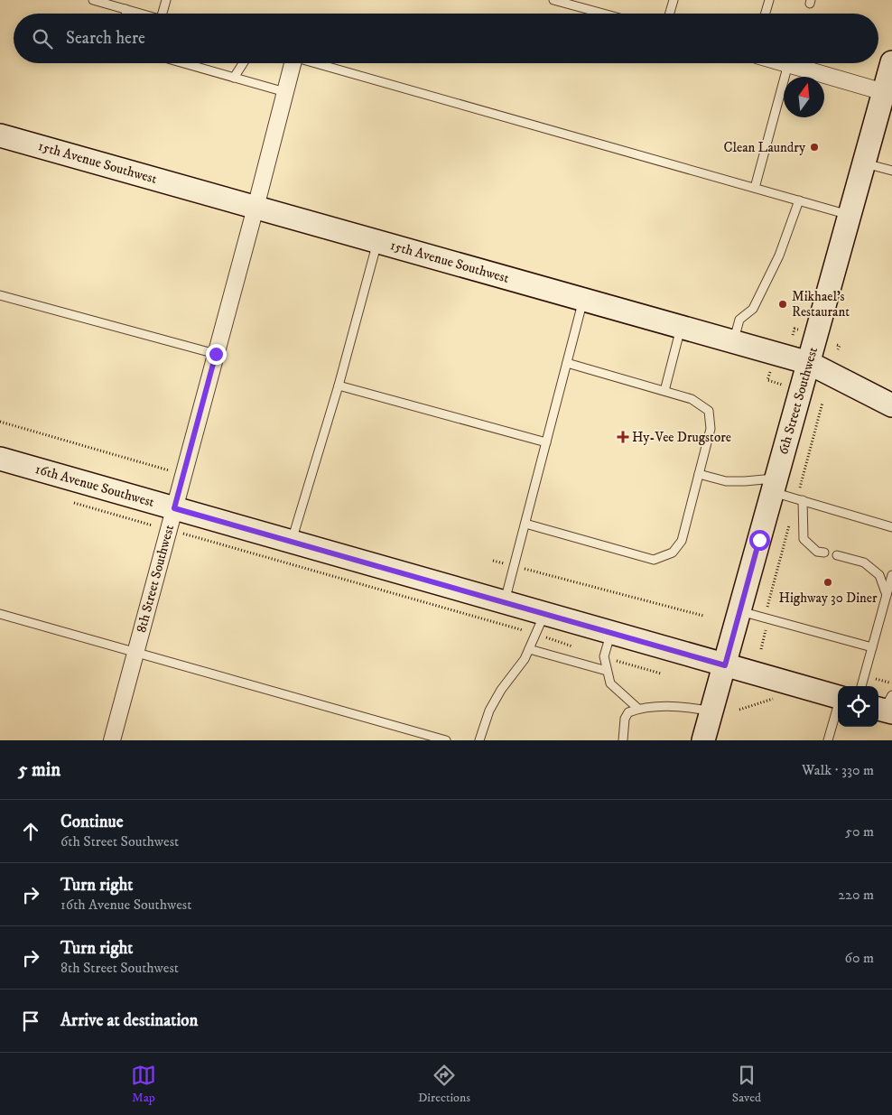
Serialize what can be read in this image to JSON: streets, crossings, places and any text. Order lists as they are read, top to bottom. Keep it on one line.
{"streets":{"main road":["15th Avenue Southwest","6th Street Southwest","16th Avenue Southwest"],"street":["8th Street Southwest"]},"crossings":[["15th Avenue Southwest","6th Street Southwest"],["15th Avenue Southwest","8th Street Southwest"],["6th Street Southwest","16th Avenue Southwest"],["16th Avenue Southwest","8th Street Southwest"]],"places":{"other":["Clean Laundry","Mikhael's Restaurant","Highway 30 Diner"],"health":["Hy-Vee Drugstore"]},"north":"top","page":{"search":"Search here","heading":["5 min","Walk · 330 m"],"list":[["Continue","6th Street Southwest","50 m"],["Turn right","16th Avenue Southwest","220 m"],["Turn right","8th Street Southwest","60 m"],"Arrive at destination"],"nav":["Map","Directions","Saved"]}}
